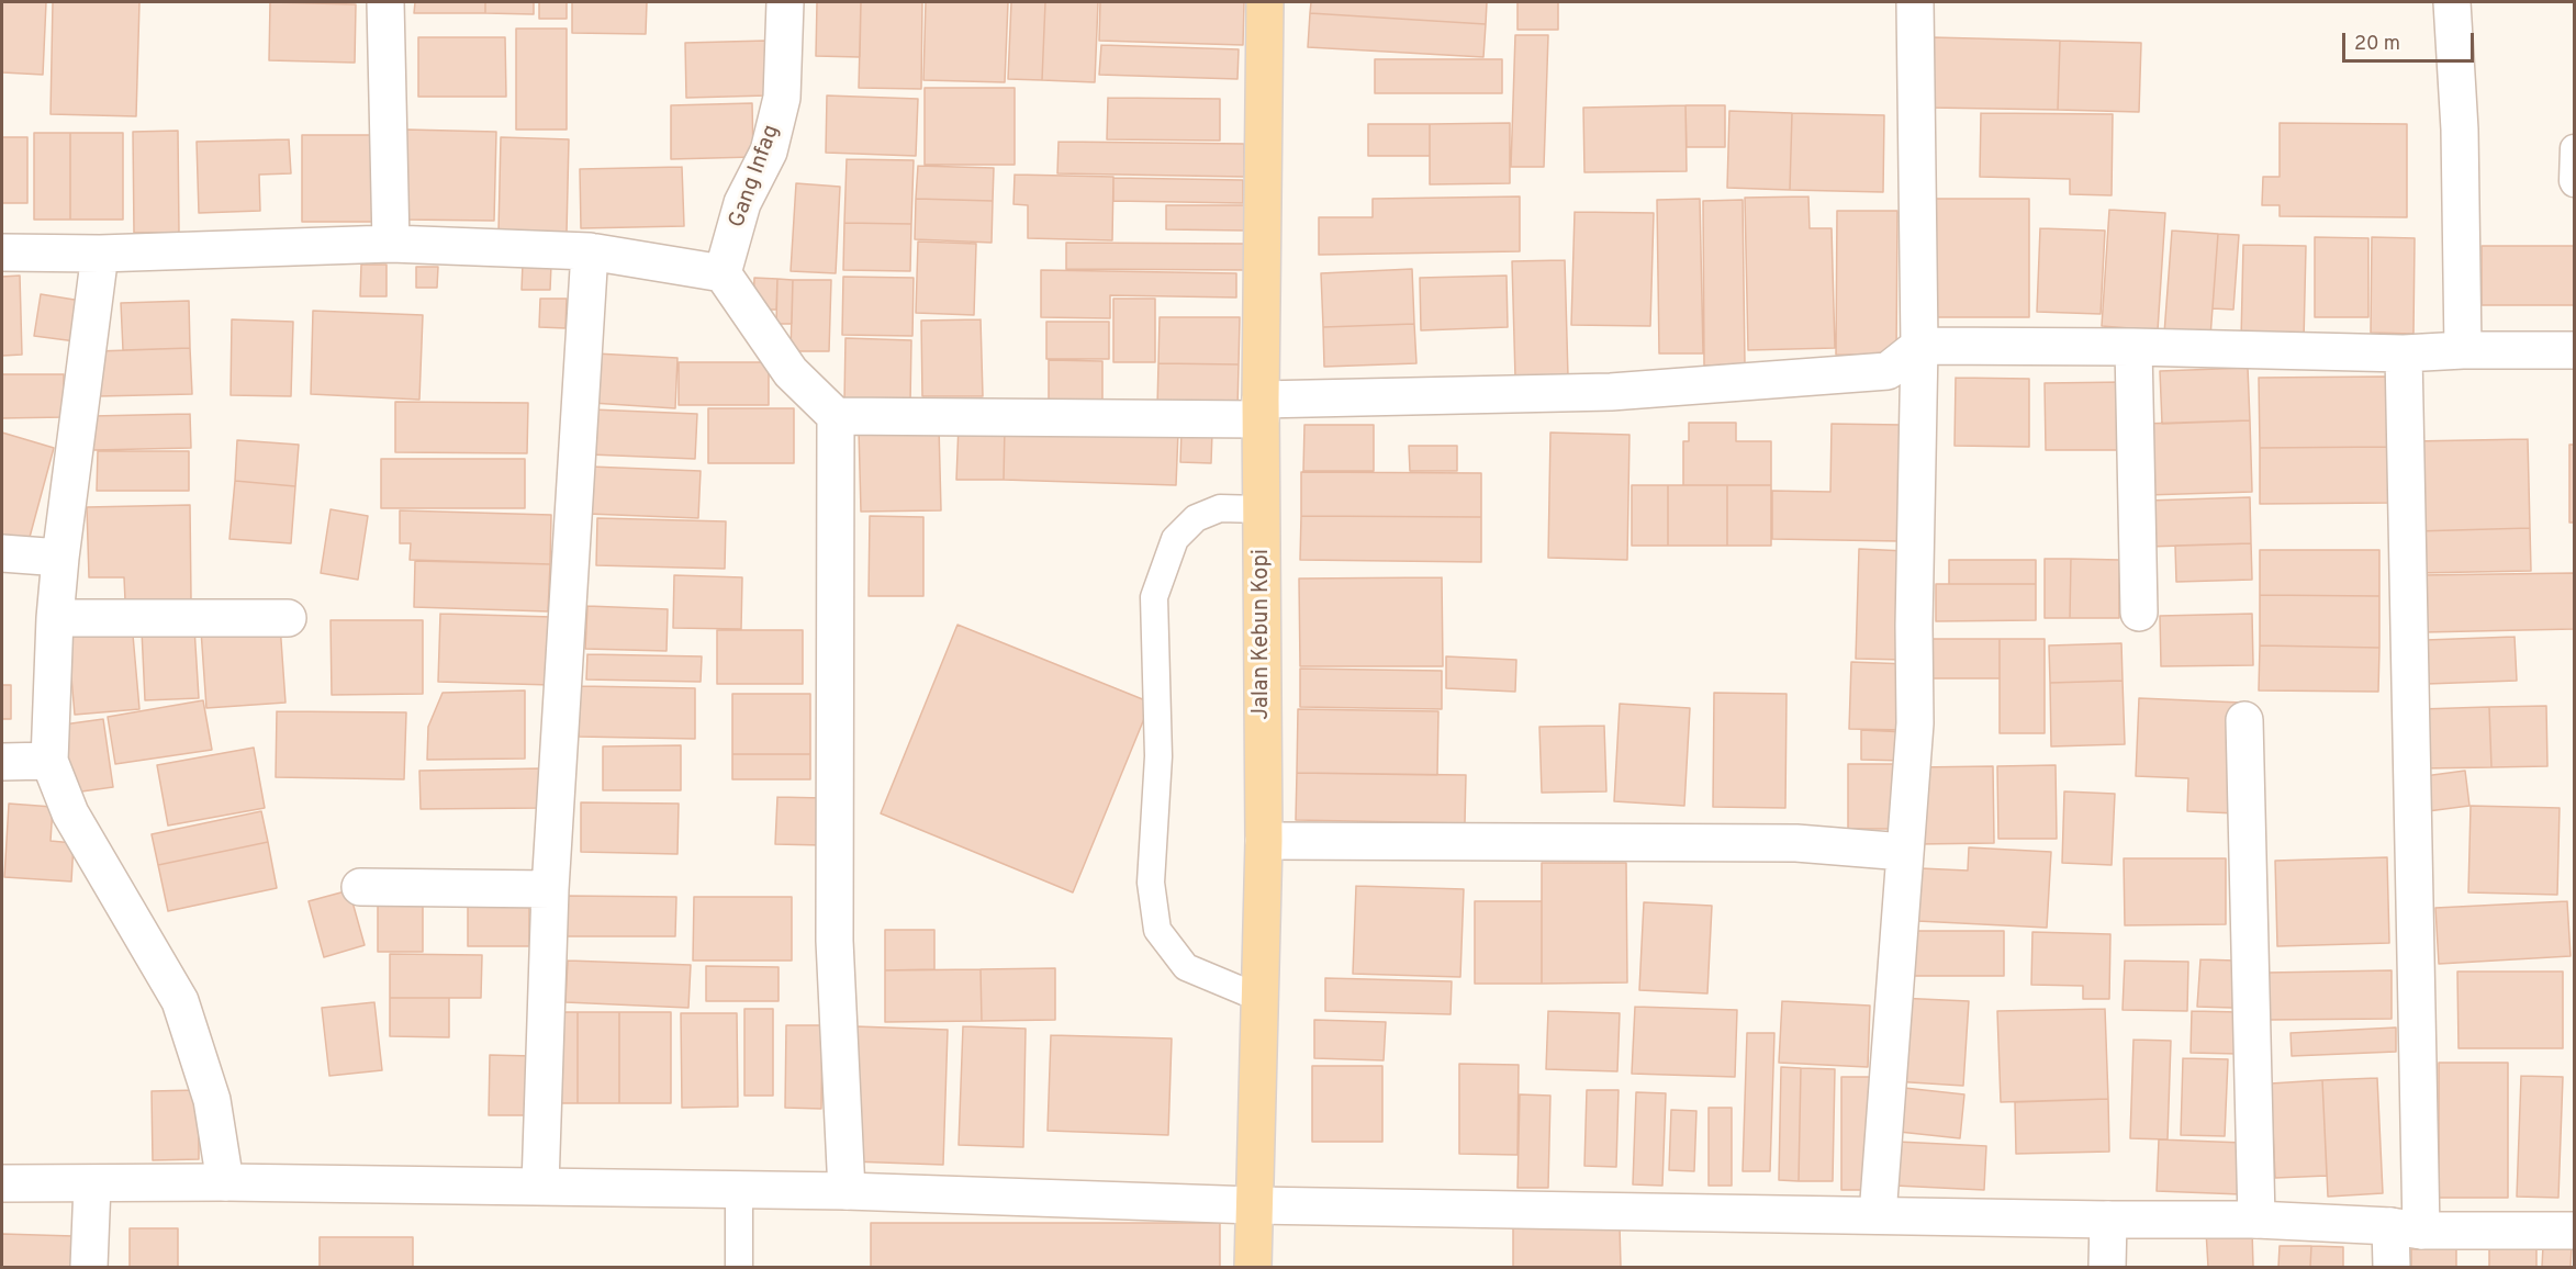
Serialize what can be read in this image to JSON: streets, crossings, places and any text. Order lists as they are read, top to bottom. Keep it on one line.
{"streets":{"main road":["Jalan Kebun Kopi"],"street":["Gang Infag"]},"scale_bar":"20 m"}
